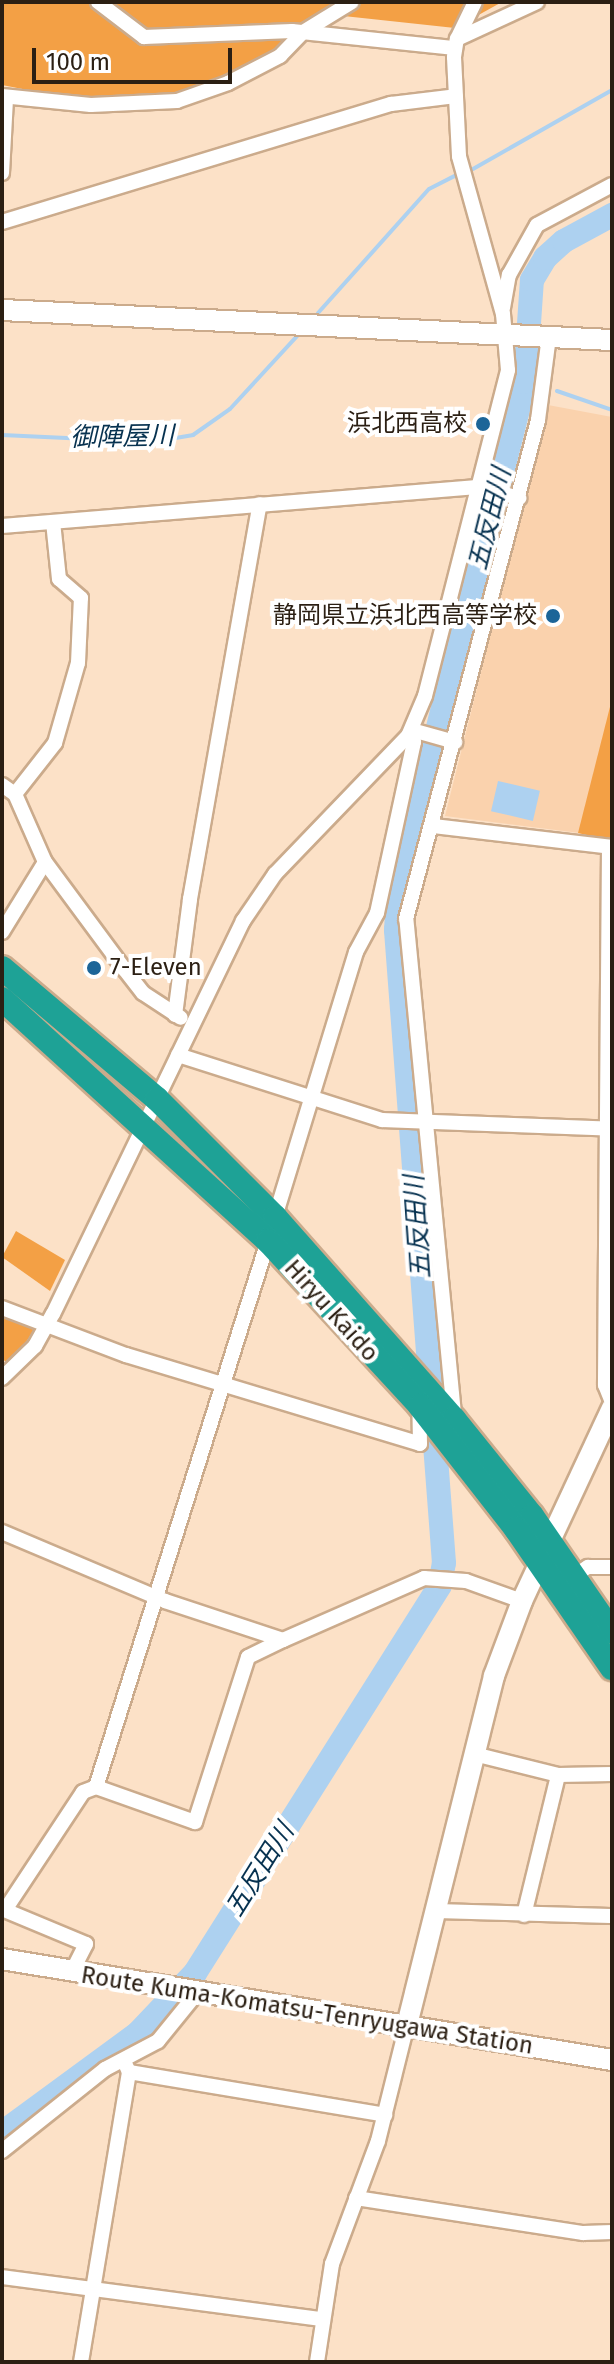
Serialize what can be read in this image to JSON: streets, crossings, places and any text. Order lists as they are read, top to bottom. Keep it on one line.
{"streets":{"highway":["Hiryu Kaido"],"street":["Route Kuma-Komatsu-Tenryugawa Station"]},"water":["御陣屋川","五反田川"],"places":["浜北西高校","静岡県立浜北西高等学校","7-Eleven"],"scale_bar":"100 m"}
